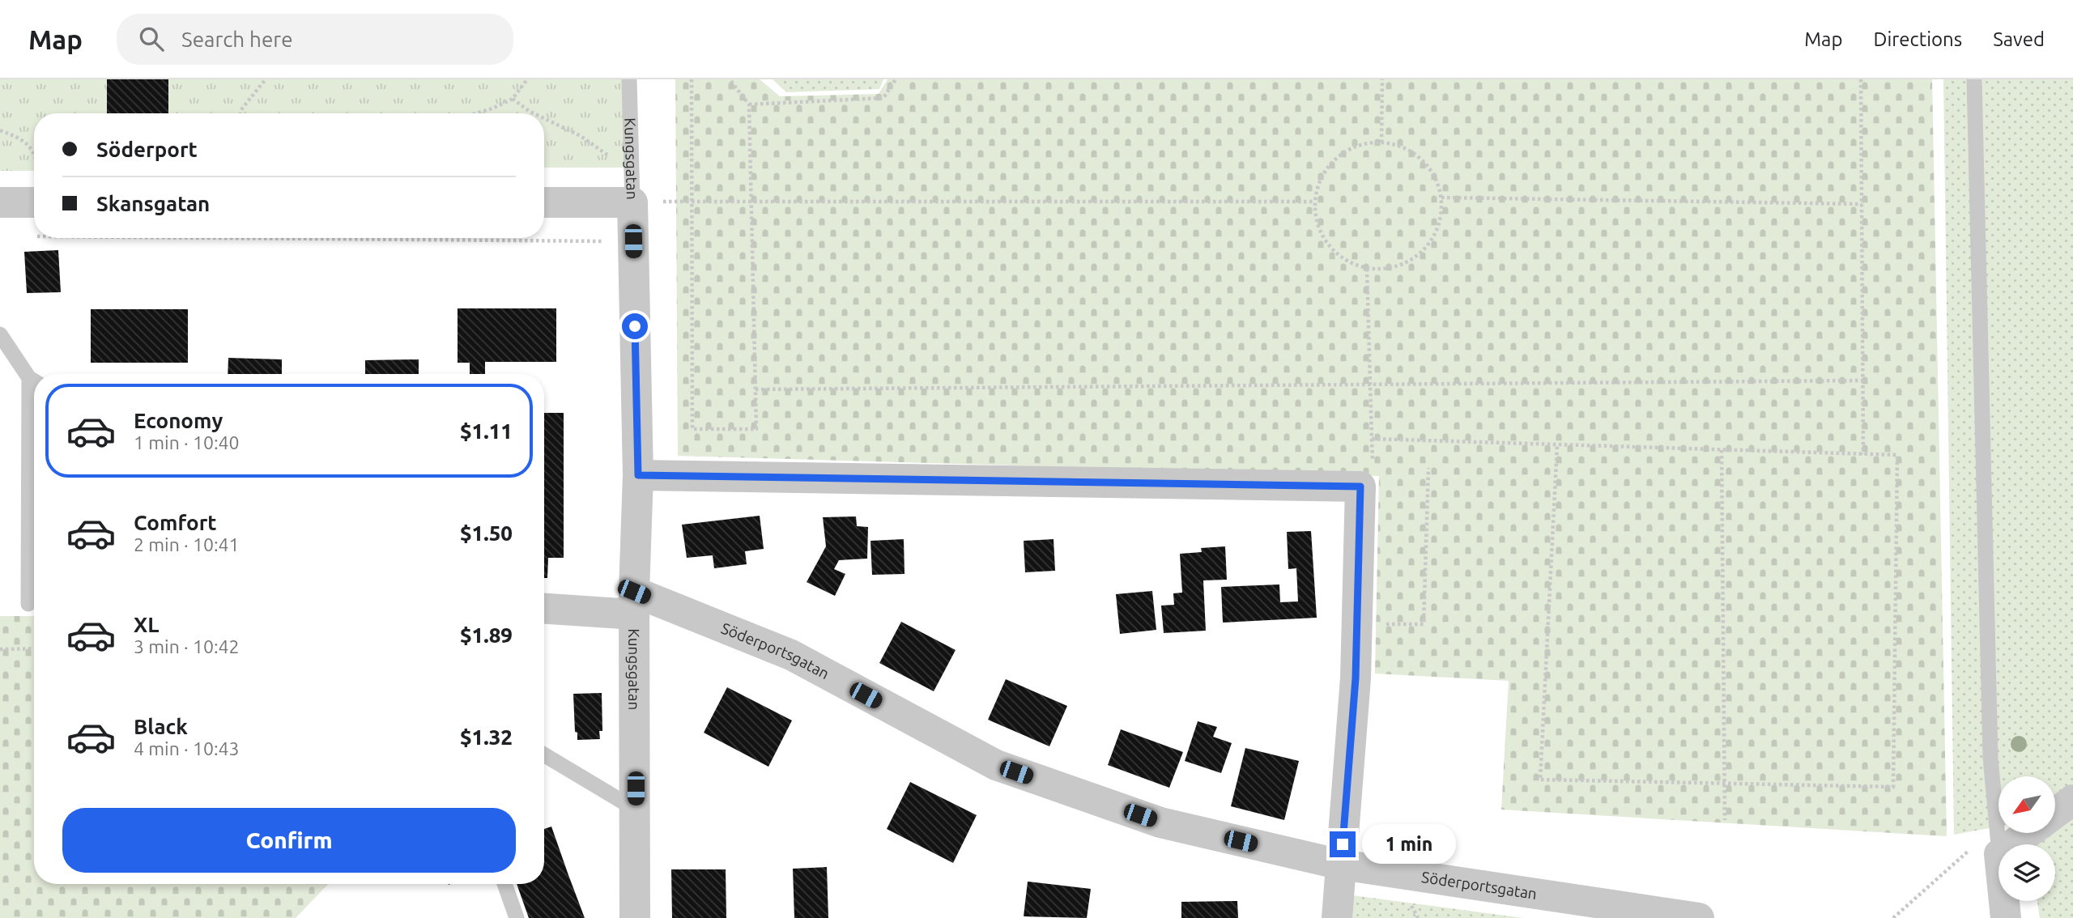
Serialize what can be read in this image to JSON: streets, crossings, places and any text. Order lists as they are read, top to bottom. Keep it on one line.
{"streets":{"street":["Kungsgatan","Söderportsgatan"]},"crossings":[["Kungsgatan","Söderportsgatan"]],"north":"bottom left","page":{"header":"Map","search":"Search here","nav":["Map","Directions","Saved"],"banner":["Söderport","Skansgatan"],"list":[{"name":"Economy","note":"1 min · 10:40","value":"$1.11"},{"name":"Comfort","note":"2 min · 10:41","value":"$1.50"},{"name":"XL","note":"3 min · 10:42","value":"$1.89"},{"name":"Black","note":"4 min · 10:43","value":"$1.32"}],"buttons":"Confirm","bubble":"1 min"}}
